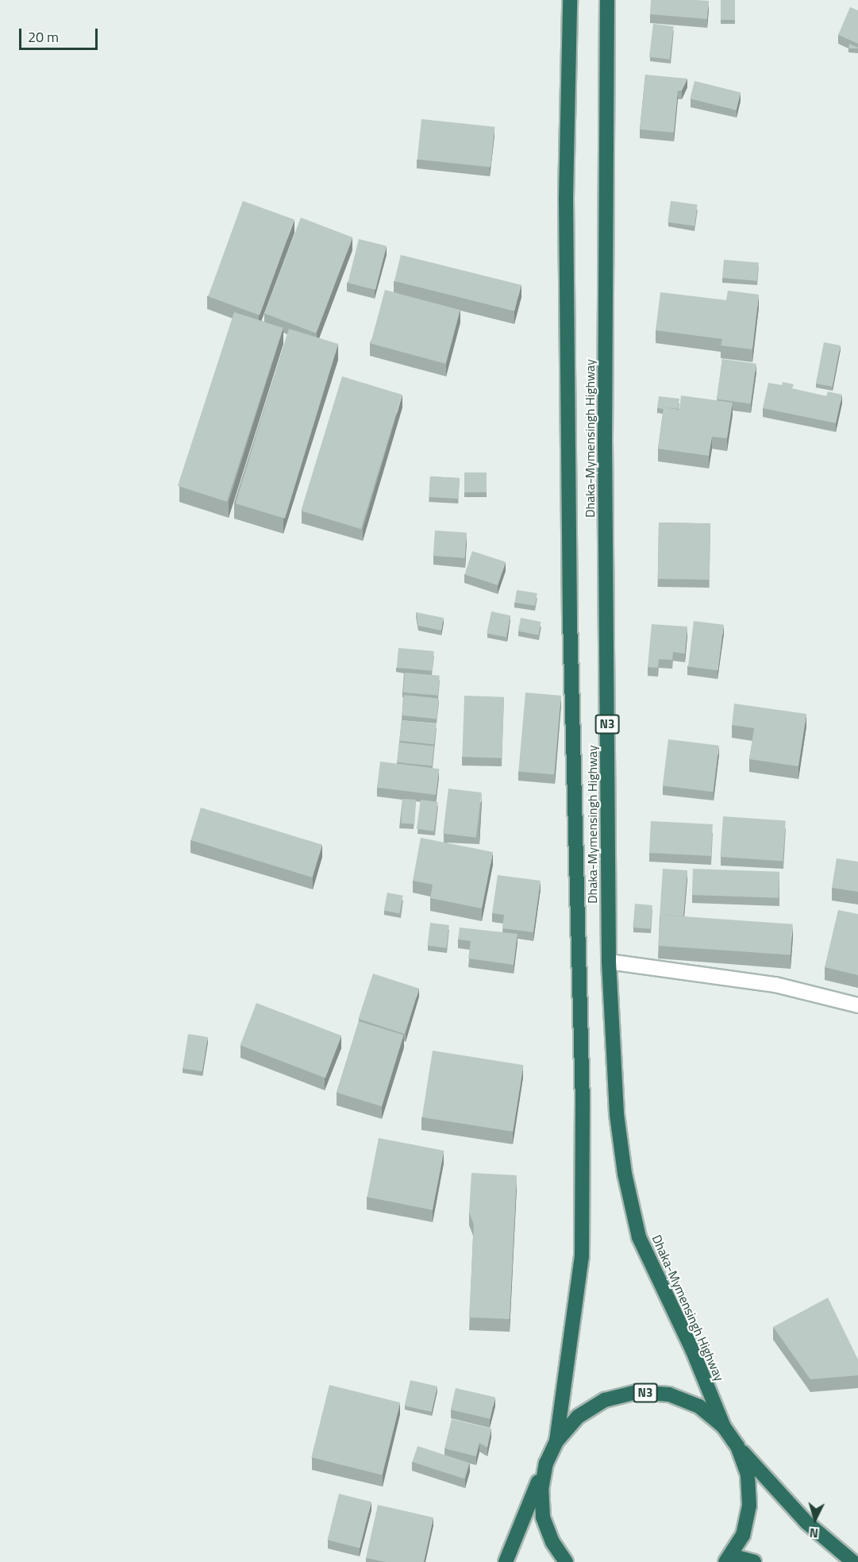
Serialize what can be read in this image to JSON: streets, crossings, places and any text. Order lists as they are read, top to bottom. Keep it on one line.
{"streets":{"highway":["Dhaka-Mymensingh Highway","N3"]},"crossings":[["Dhaka-Mymensingh Highway","N3"]],"scale_bar":"20 m","north":"bottom"}
